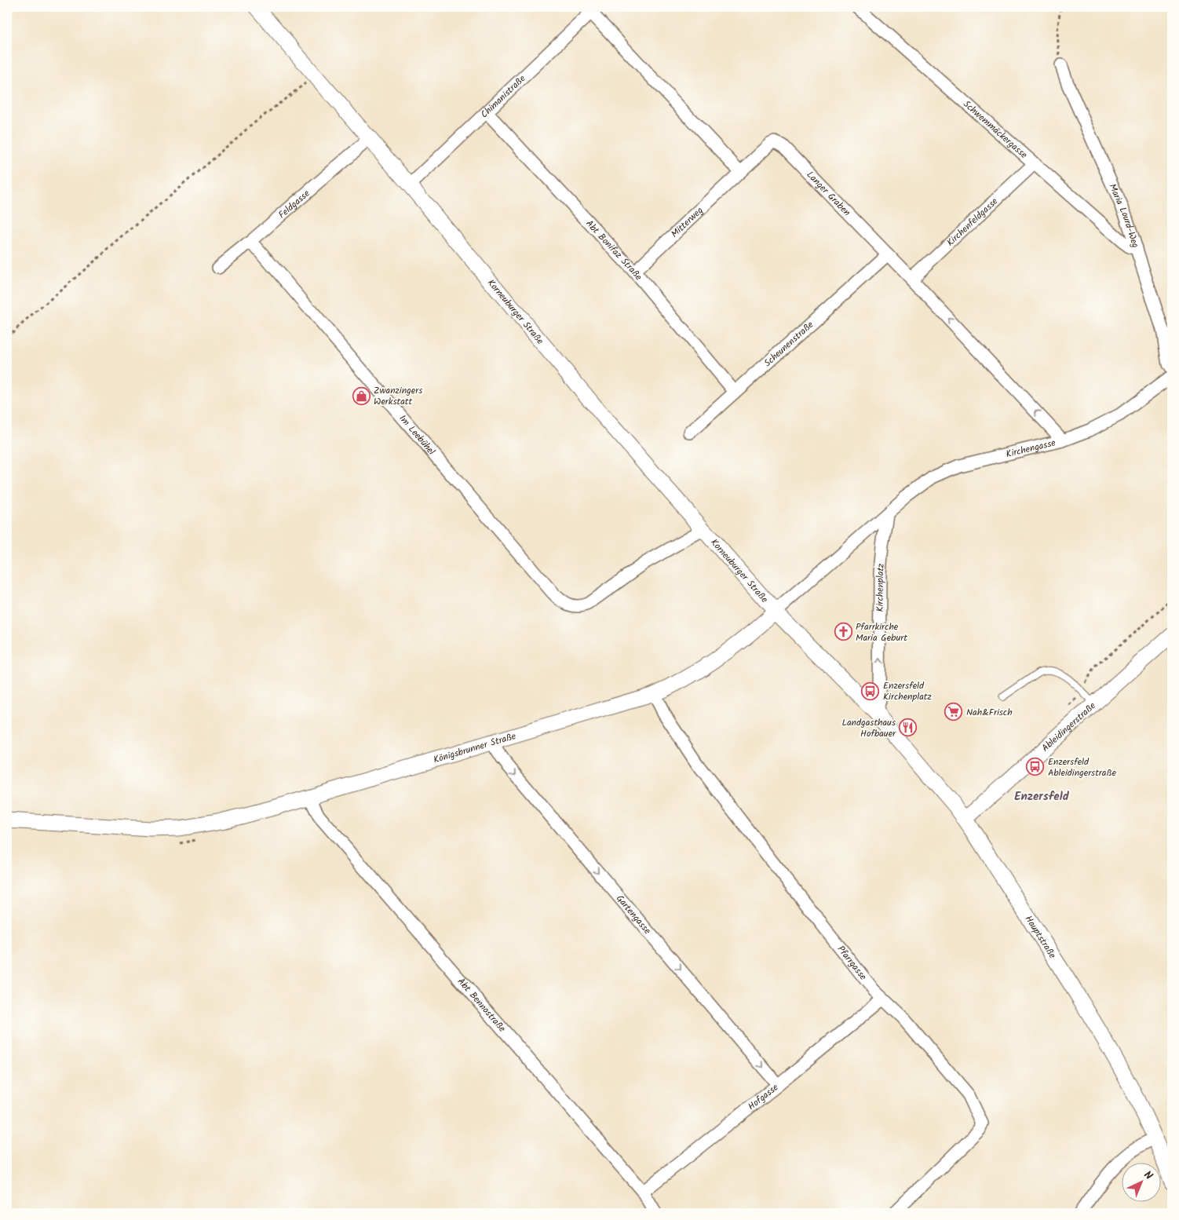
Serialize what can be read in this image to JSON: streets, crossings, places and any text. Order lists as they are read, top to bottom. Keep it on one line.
{"streets":{"street":["Chimanistraße","Schwemmäckergasse","Langer Graben","Feldgasse","Maria Lourd-Weg","Kirchenfeldgasse","Mitterweg","Abt Bonifaz Straße","Korneuburger Straße","Scheunenstraße","Im Leebühel","Kirchengasse","Kirchenplatz","Ableidingerstraße","Königsbrunner Straße","Gartengasse","Hauptstraße","Pfarrgasse","Abt Bennostraße","Hofgasse"]},"crossings":[["Chimanistraße","Abt Bonifaz Straße"],["Chimanistraße","Korneuburger Straße"],["Schwemmäckergasse","Maria Lourd-Weg"],["Schwemmäckergasse","Kirchenfeldgasse"],["Langer Graben","Kirchenfeldgasse"],["Langer Graben","Mitterweg"],["Langer Graben","Scheunenstraße"],["Langer Graben","Kirchengasse"],["Feldgasse","Korneuburger Straße"],["Feldgasse","Im Leebühel"],["Mitterweg","Abt Bonifaz Straße"],["Abt Bonifaz Straße","Scheunenstraße"],["Korneuburger Straße","Im Leebühel"],["Korneuburger Straße","Königsbrunner Straße"],["Kirchengasse","Kirchenplatz"],["Kirchenplatz","Hauptstraße"],["Ableidingerstraße","Hauptstraße"],["Königsbrunner Straße","Gartengasse"],["Königsbrunner Straße","Pfarrgasse"],["Königsbrunner Straße","Abt Bennostraße"],["Gartengasse","Hofgasse"],["Pfarrgasse","Hofgasse"],["Abt Bennostraße","Hofgasse"]],"one_way":["Langer Graben","Kirchenplatz","Gartengasse"],"districts":["Enzersfeld"],"places":{"shop":["Zwanzingers Werkstatt"],"church":["Pfarrkirche Maria Geburt"],"bus stop":["Enzersfeld Kirchenplatz","Enzersfeld Ableidingerstraße"],"supermarket":["Nah&Frisch"],"restaurant":["Landgasthaus Hofbauer"]},"north":"top right"}
